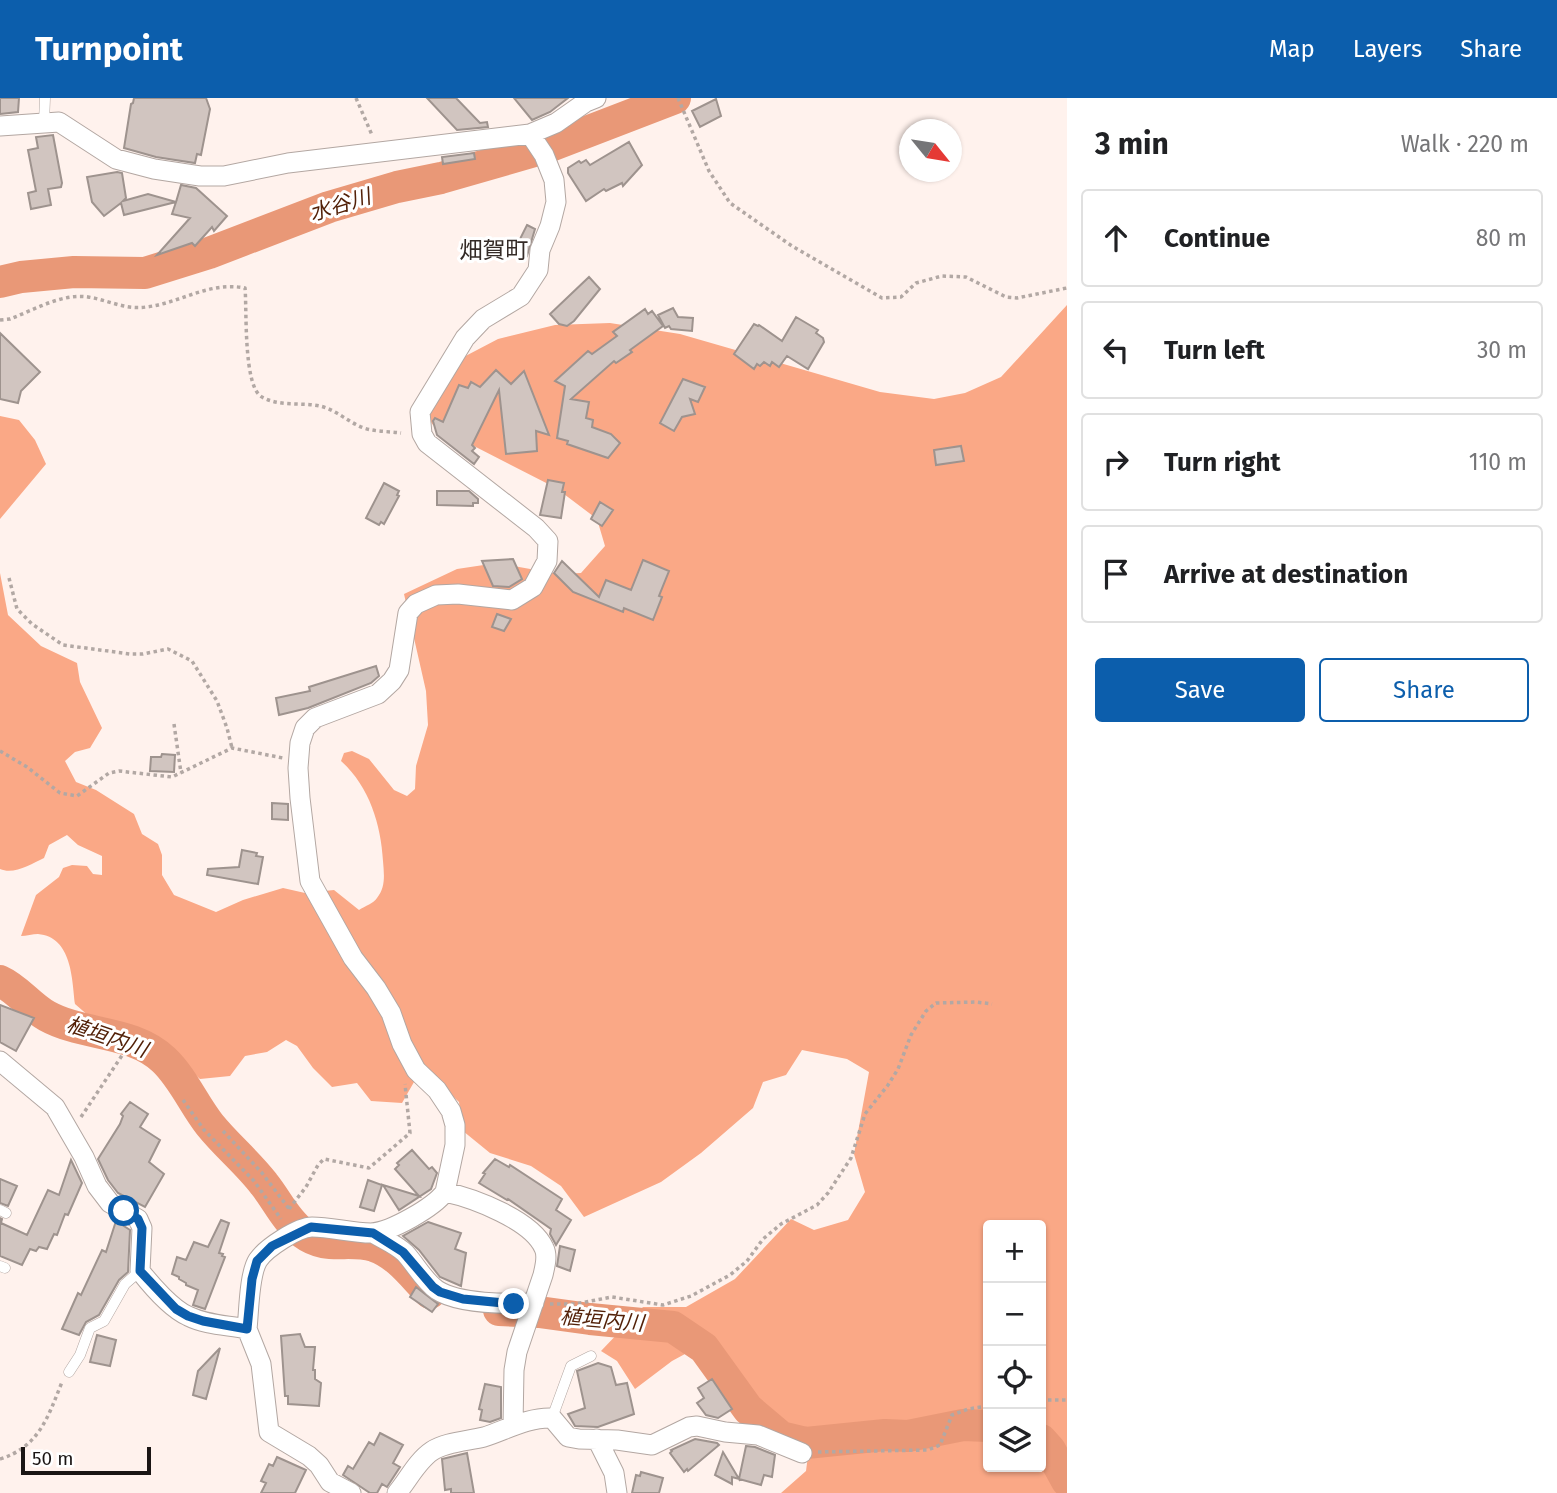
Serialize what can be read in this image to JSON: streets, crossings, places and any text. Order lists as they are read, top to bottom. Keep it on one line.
{"districts":["畑賀町"],"water":["水谷川","植垣内川"],"scale_bar":"50 m","north":"bottom right","page":{"header":"Turnpoint","nav":["Map","Layers","Share"],"heading":["3 min","Walk · 220 m"],"list":[["Continue","80 m"],["Turn left","30 m"],["Turn right","110 m"],"Arrive at destination"],"buttons":["Save","Share"],"map_buttons":["+","−"],"scale":"50 m"}}
